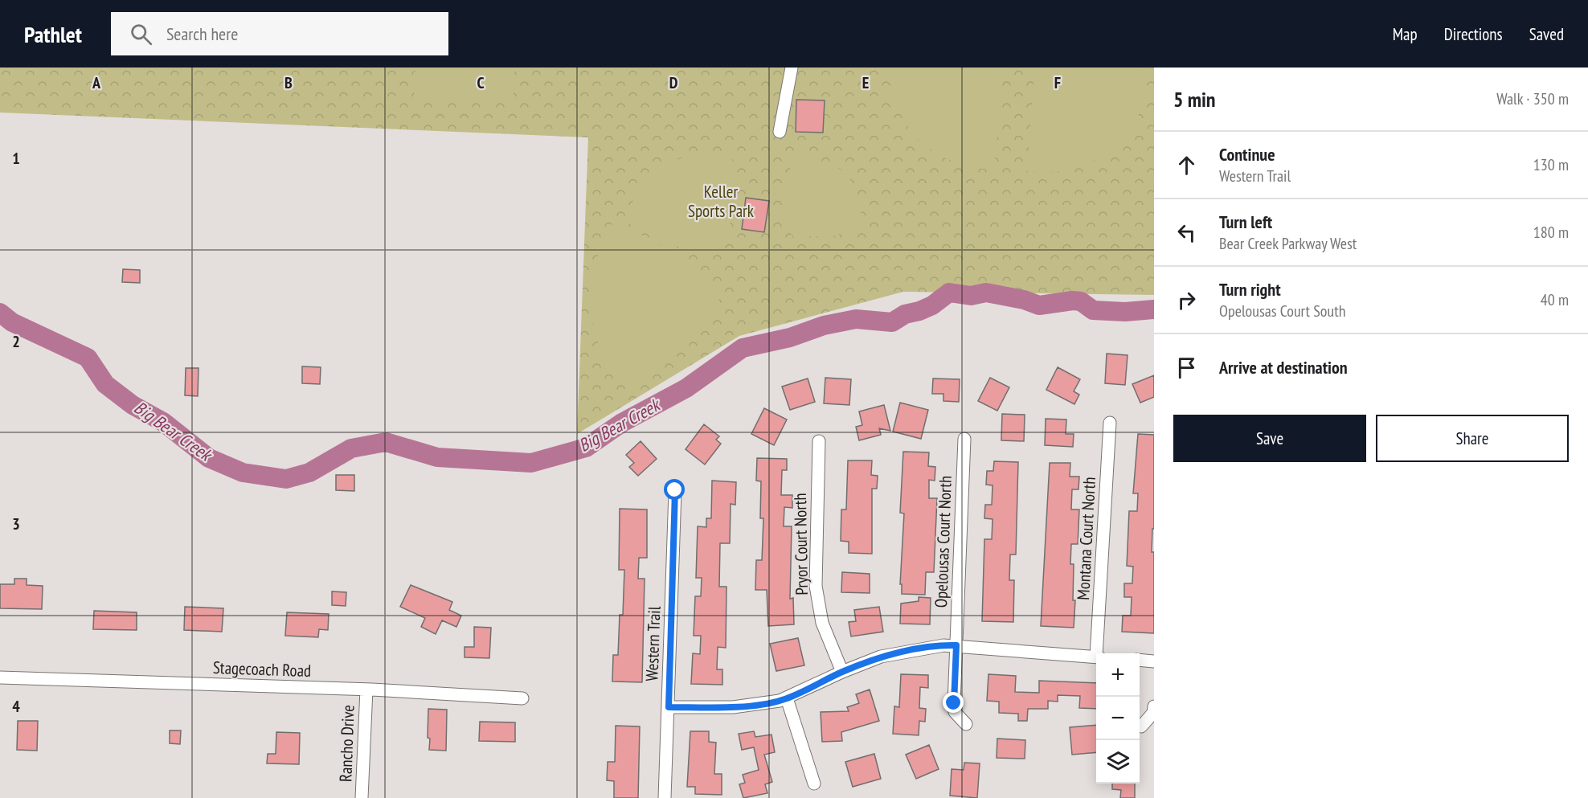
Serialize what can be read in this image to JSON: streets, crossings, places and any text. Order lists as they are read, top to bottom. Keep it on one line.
{"streets":{"street":["Montana Court North","Opelousas Court North","Pryor Court North","Western Trail","Stagecoach Road","Rancho Drive"]},"crossings":[["Stagecoach Road","Rancho Drive"]],"water":["Big Bear Creek"],"parks":["Keller Sports Park"],"page":{"header":"Pathlet","search":"Search here","nav":["Map","Directions","Saved"],"heading":["5 min","Walk · 350 m"],"list":[["Continue","Western Trail","130 m"],["Turn left","Bear Creek Parkway West","180 m"],["Turn right","Opelousas Court South","40 m"],"Arrive at destination"],"buttons":["Save","Share"],"map_buttons":["+","−"]},"grid":{"columns":["A","B","C","D","E","F"],"rows":["1","2","3","4"]}}
